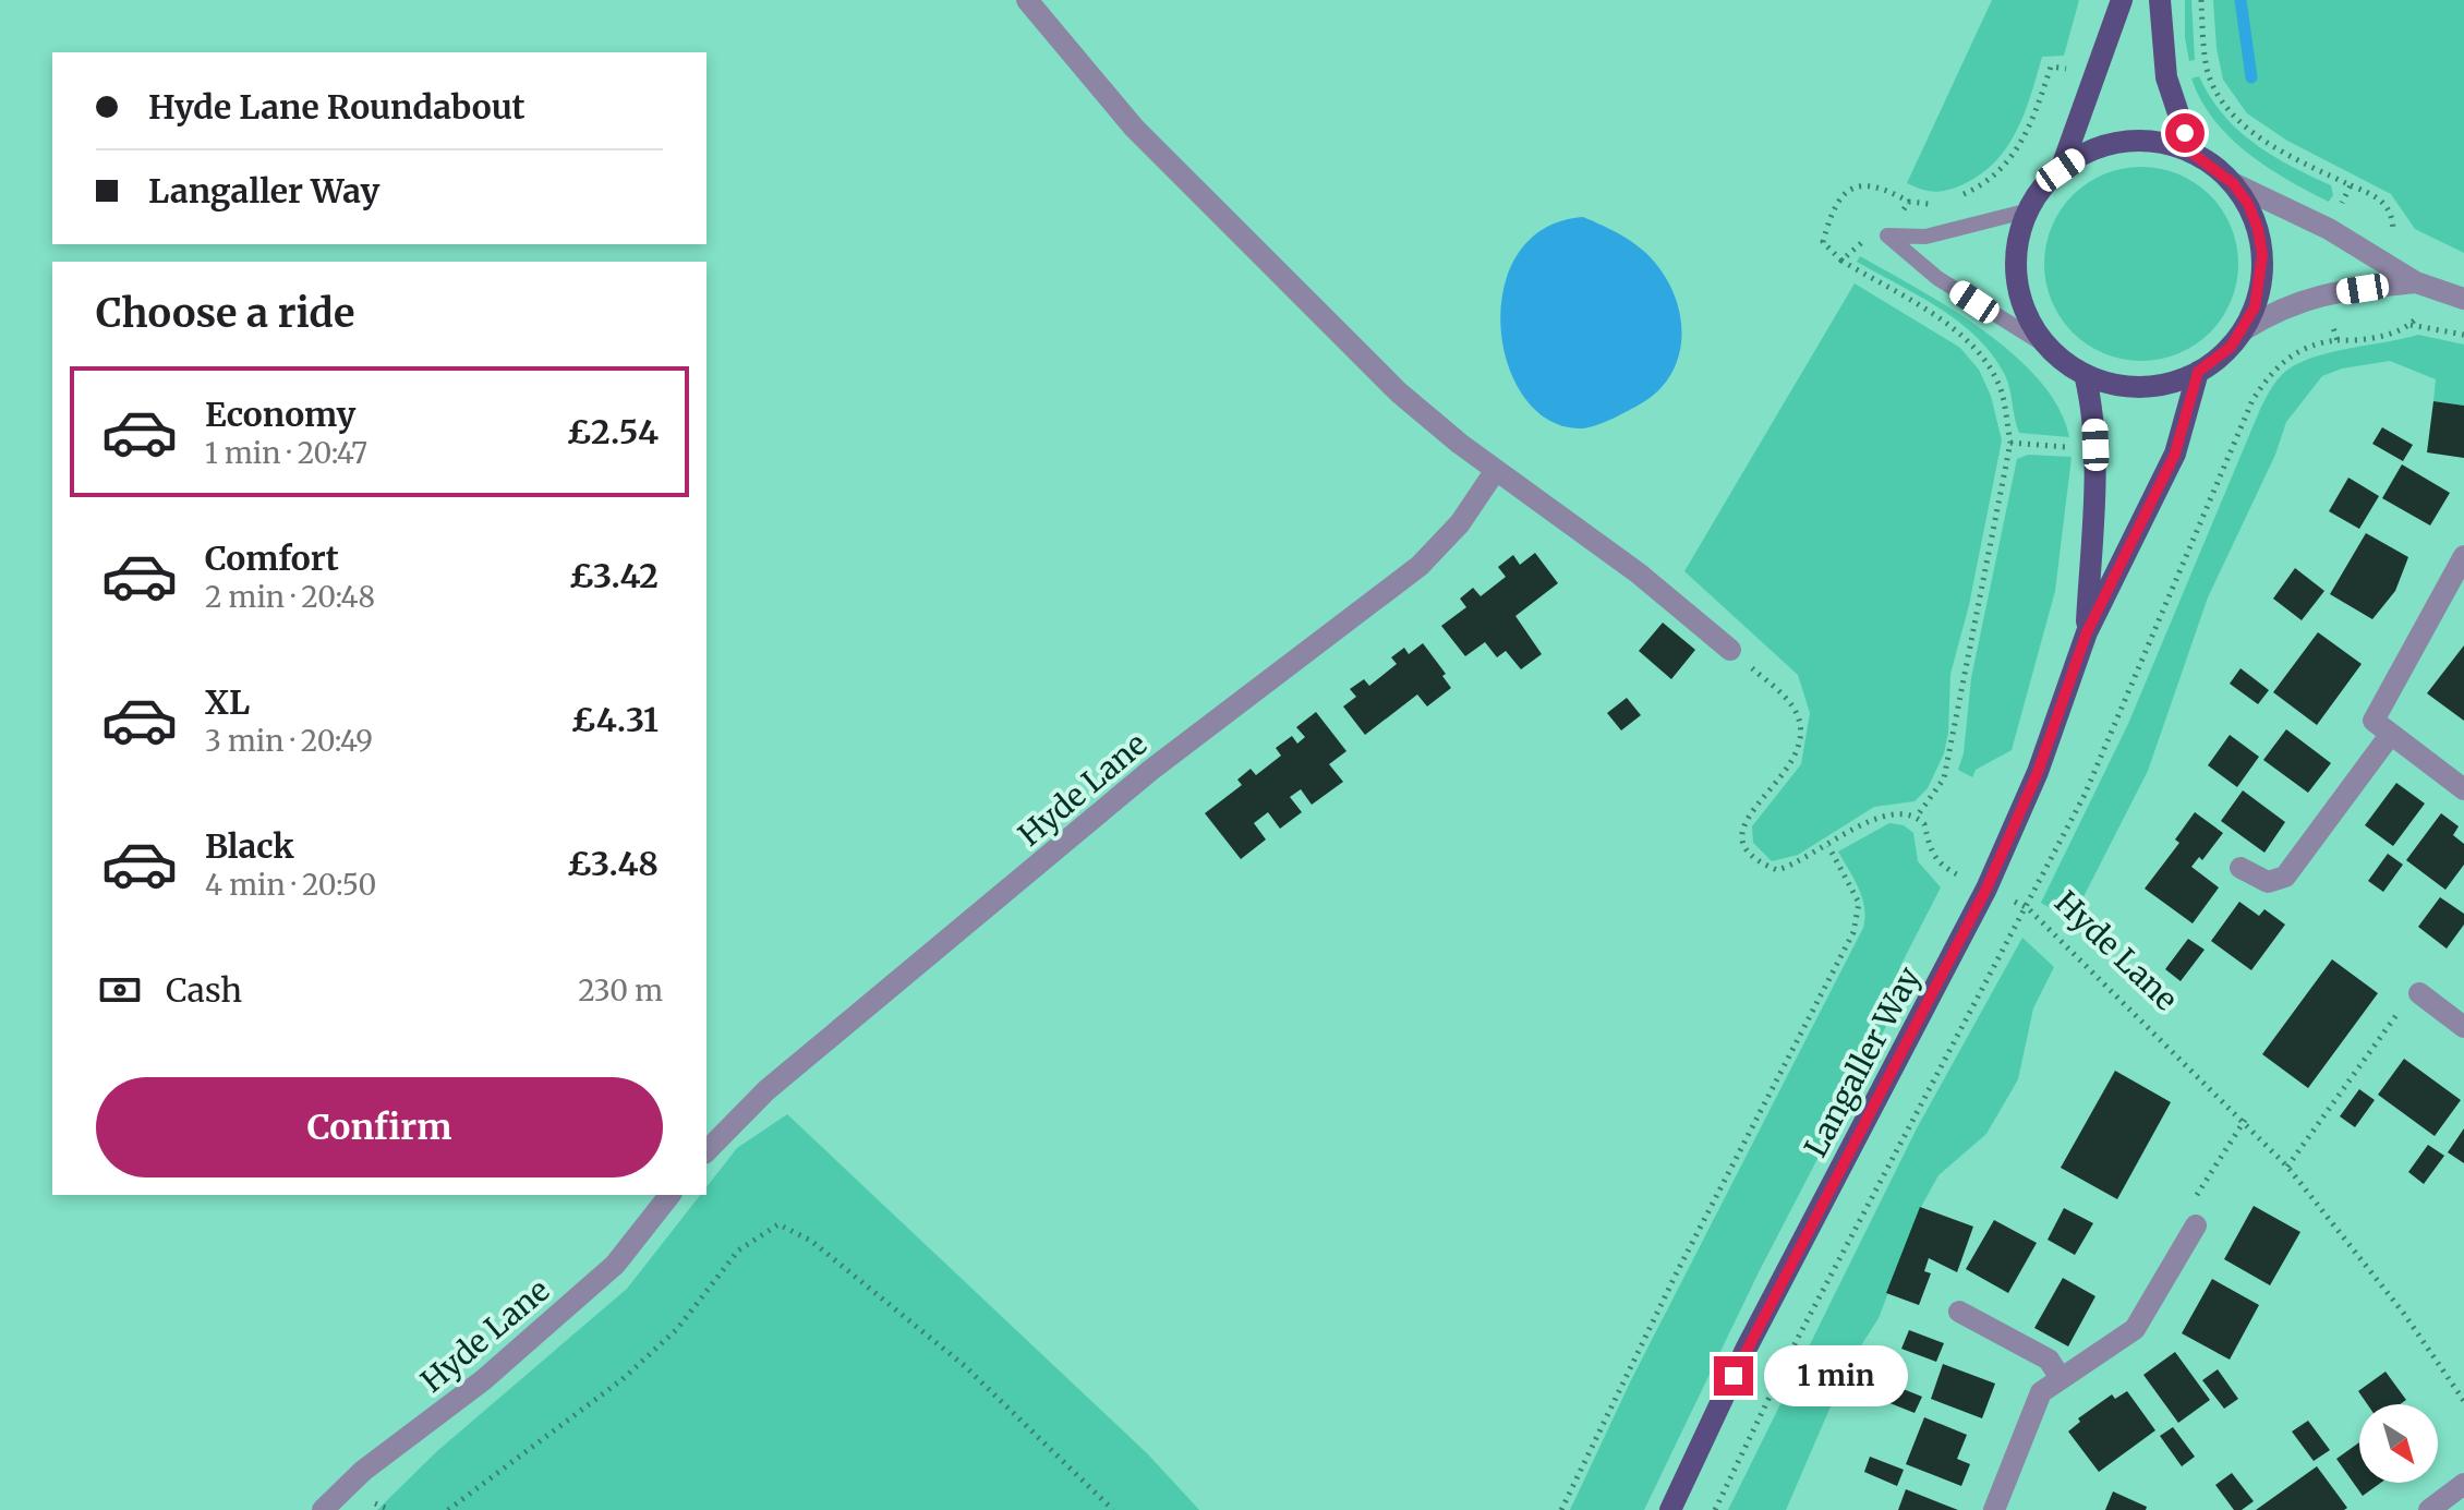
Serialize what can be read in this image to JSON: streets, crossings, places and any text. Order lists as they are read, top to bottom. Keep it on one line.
{"streets":{"main road":["Langaller Way"],"street":["Hyde Lane"]},"crossings":[["Hyde Lane","Langaller Way"]],"north":"bottom right","page":{"banner":["Hyde Lane Roundabout","Langaller Way"],"heading":"Choose a ride","list":[{"name":"Economy","note":"1 min · 20:47","value":"£2.54"},{"name":"Comfort","note":"2 min · 20:48","value":"£3.42"},{"name":"XL","note":"3 min · 20:49","value":"£4.31"},{"name":"Black","note":"4 min · 20:50","value":"£3.48"}],"pay":["Cash","230 m"],"buttons":"Confirm","bubble":"1 min"}}
